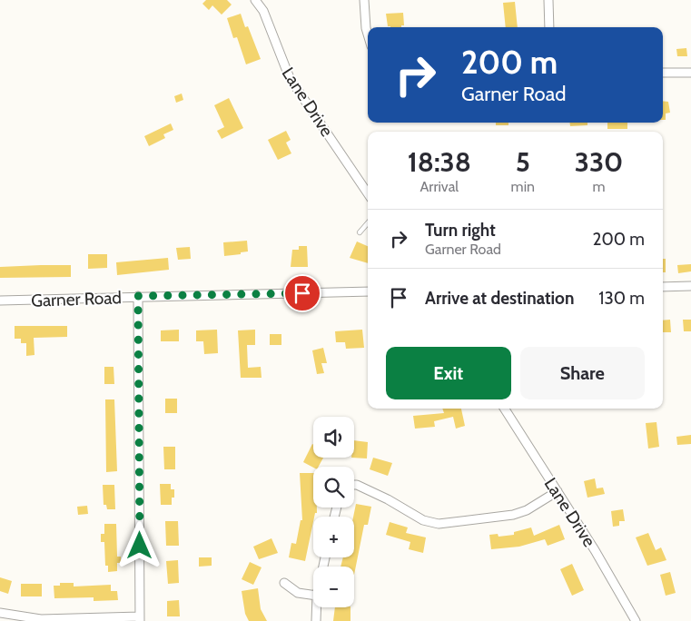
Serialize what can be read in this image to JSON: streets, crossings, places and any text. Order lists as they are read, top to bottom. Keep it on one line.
{"streets":{"street":["Lane Drive","Garner Road"]},"page":{"turn":["200 m","Garner Road"],"eta":["18:38","Arrival","5","min","330","m"],"list":[{"name":"Turn right","note":"Garner Road","value":"200 m"},{"name":"Arrive at destination","value":"130 m"}],"buttons":["Exit","Share"],"map_buttons":["+","−"]}}
